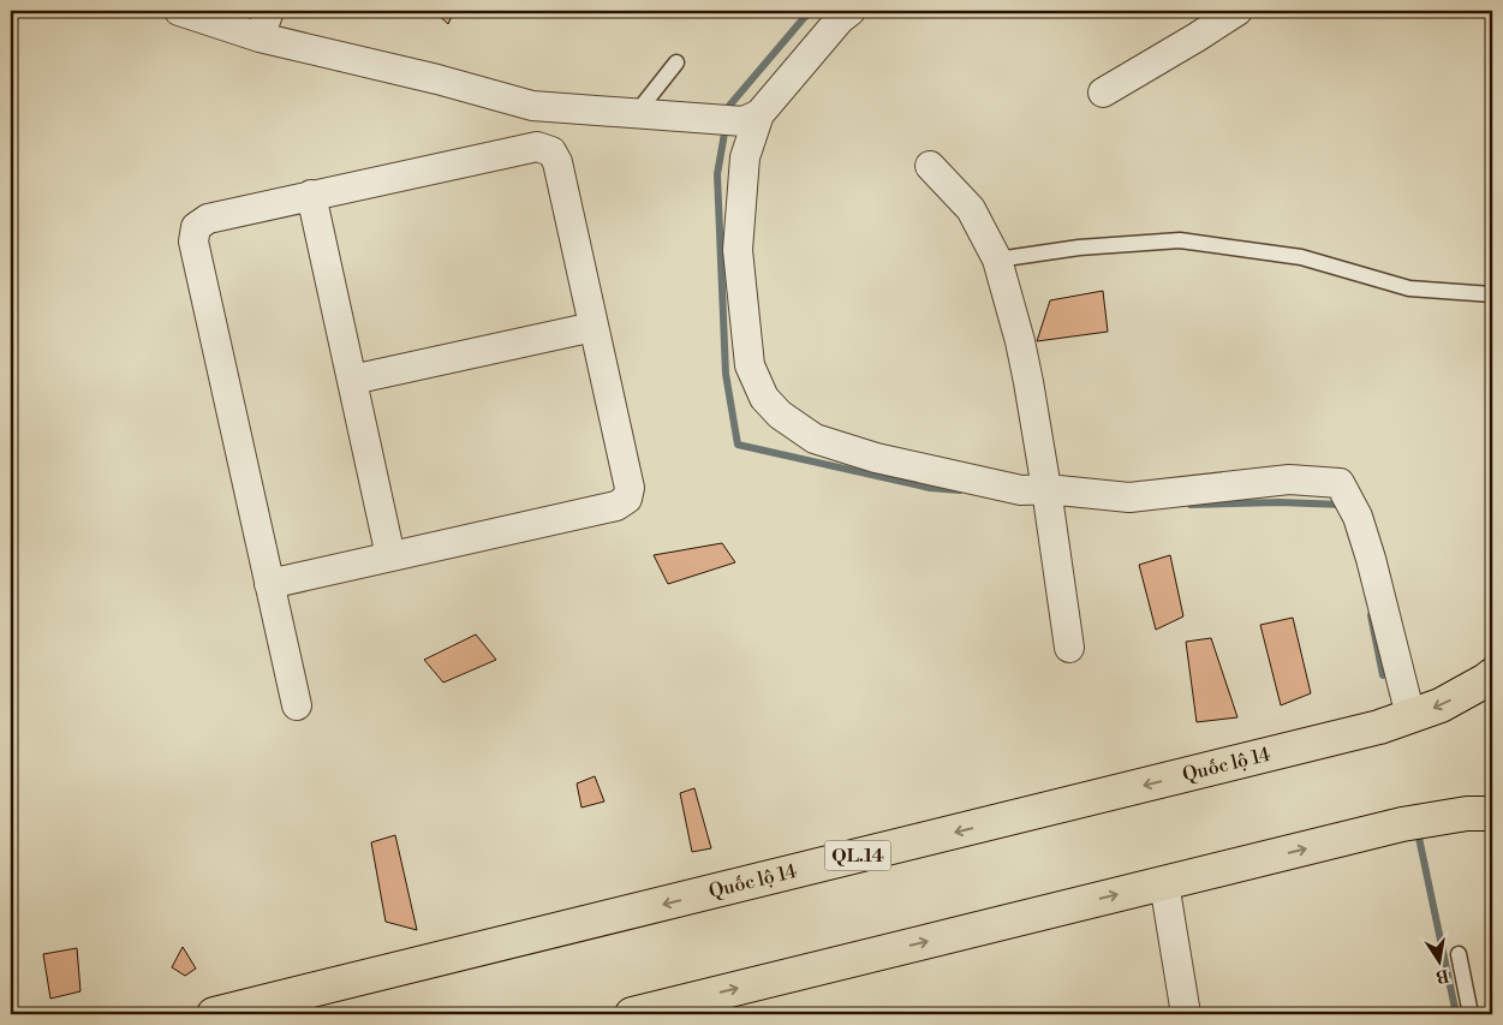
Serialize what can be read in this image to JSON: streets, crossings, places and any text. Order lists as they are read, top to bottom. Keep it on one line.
{"streets":{"highway":["Quốc lộ 14","QL.14"]},"north":"bottom"}
